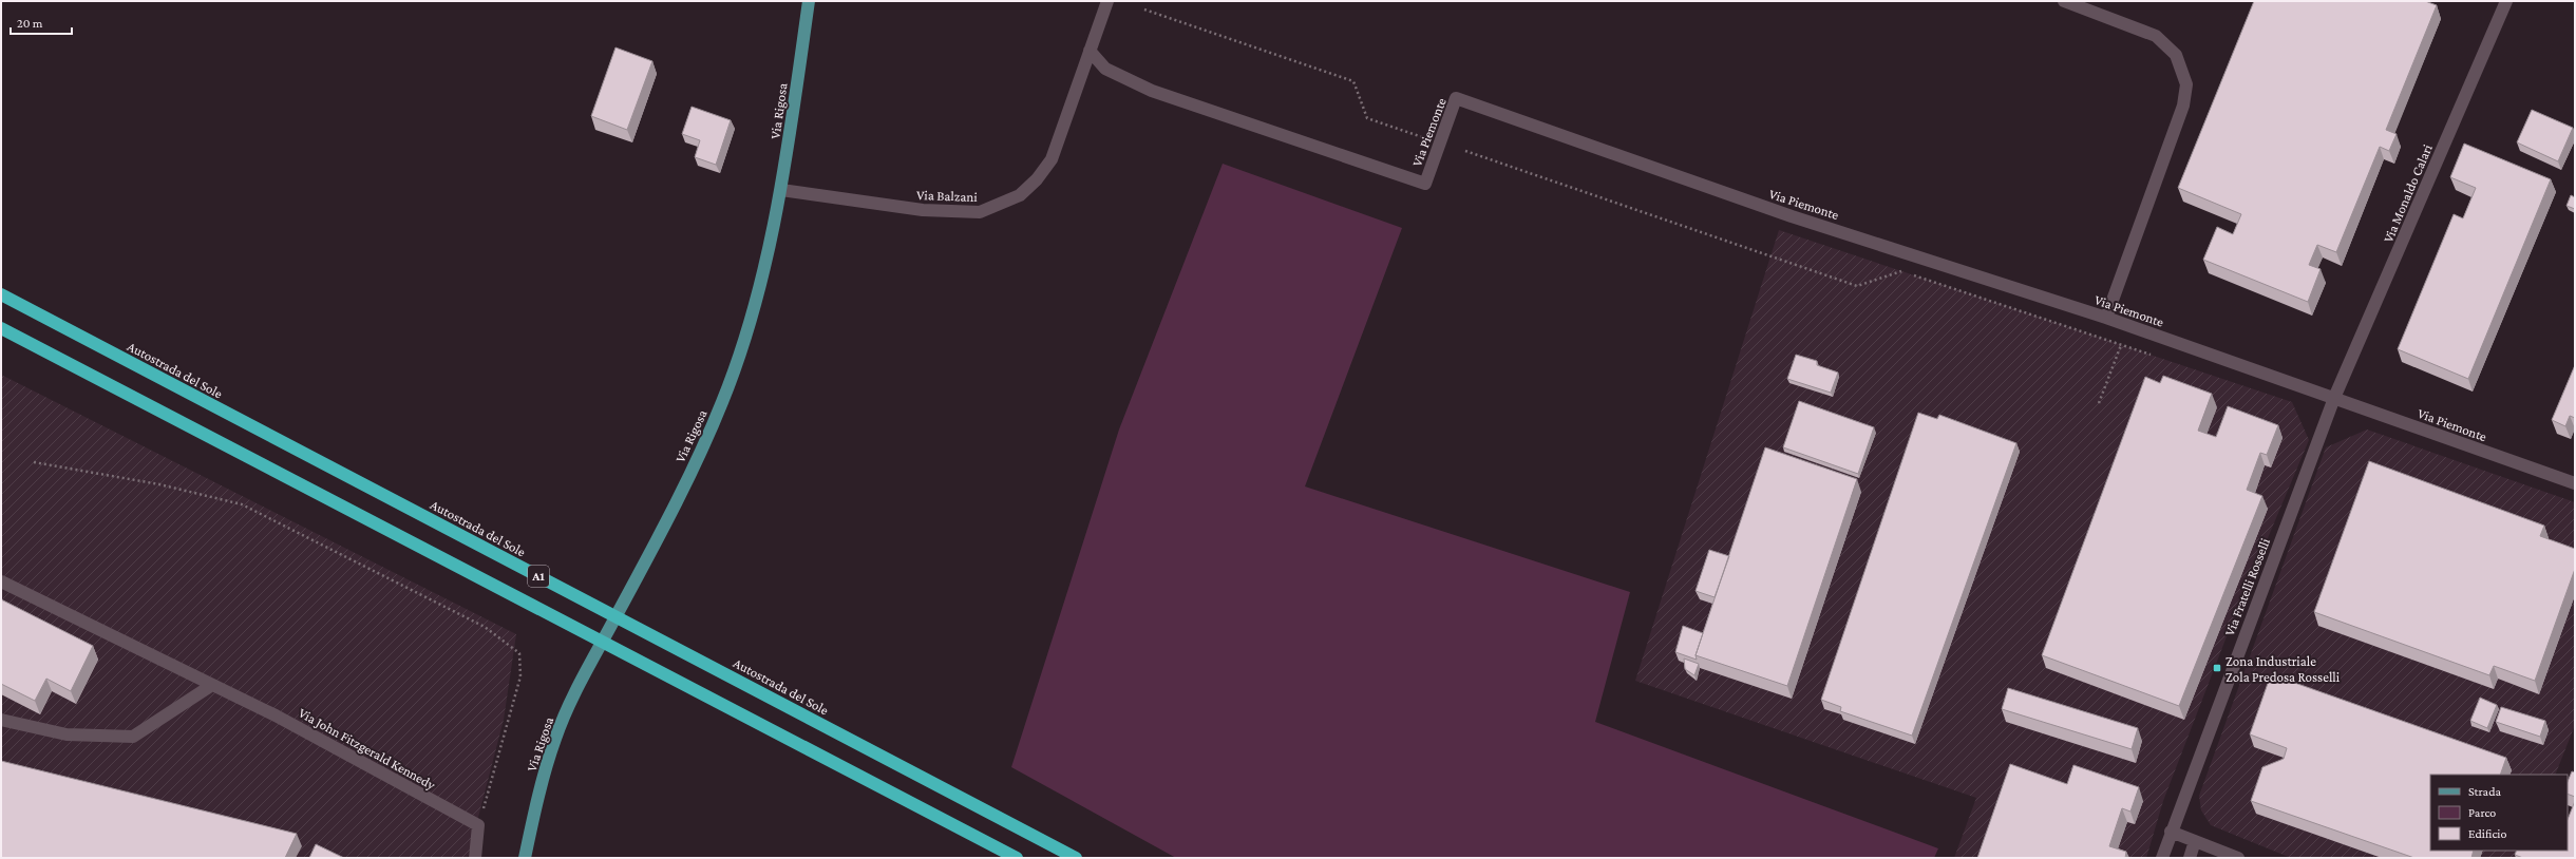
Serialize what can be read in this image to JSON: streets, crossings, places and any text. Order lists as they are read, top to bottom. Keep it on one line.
{"streets":{"highway":["Autostrada del Sole","A1"],"main road":["Via Rigosa"],"street":["Via Piemonte","Via Monaldo Calari","Via Balzani","Via Fratelli Rosselli","Via John Fitzgerald Kennedy"]},"crossings":[["Via Rigosa","Via Balzani"],["Via Piemonte","Via Monaldo Calari"],["Via Piemonte","Via Balzani"],["Via Piemonte","Via Fratelli Rosselli"],["Via Monaldo Calari","Via Fratelli Rosselli"]],"places":{"transit":["Zona Industriale Zola Predosa Rosselli"]},"legend":["Strada","Parco","Edificio"],"scale_bar":"20 m"}
